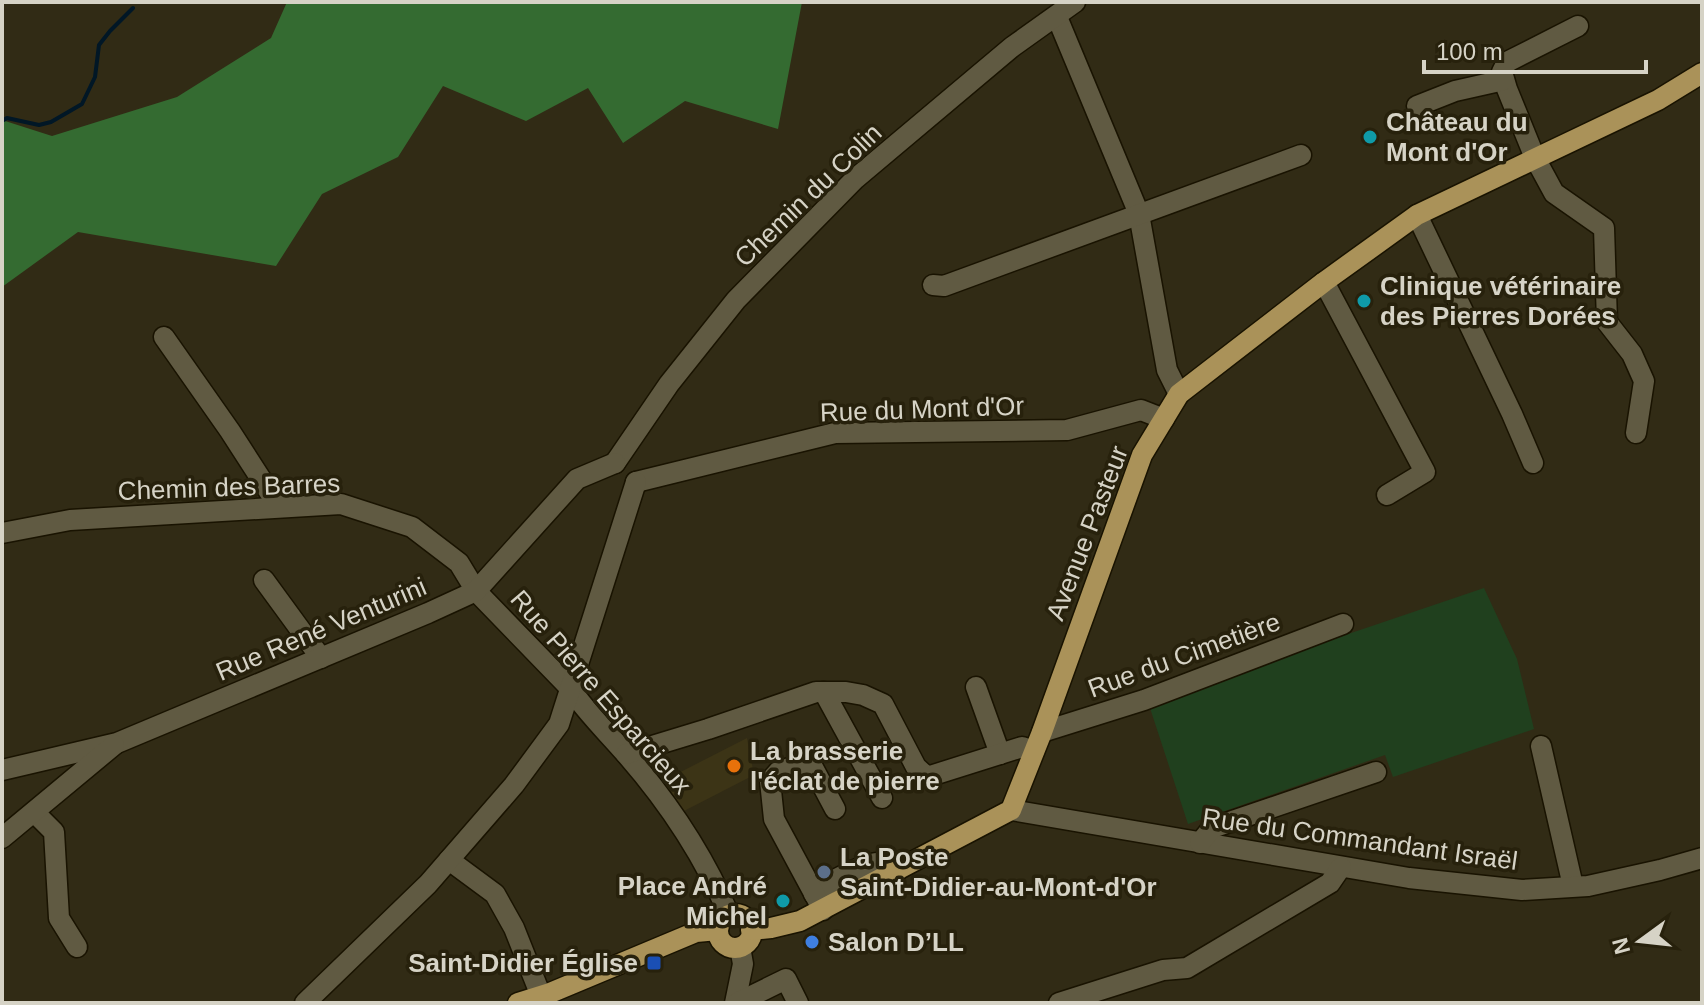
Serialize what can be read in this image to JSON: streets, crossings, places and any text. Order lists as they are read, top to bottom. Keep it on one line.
{"streets":{"main road":["Avenue Pasteur"],"street":["Chemin du Colin","Rue du Mont d'Or","Chemin des Barres","Rue René Venturini","Rue du Cimetière","Rue Pierre Esparcieux","Rue du Commandant Israël"]},"crossings":[["Chemin du Colin","Rue René Venturini"],["Rue du Mont d'Or","Avenue Pasteur"],["Chemin des Barres","Rue René Venturini"],["Chemin des Barres","Rue Pierre Esparcieux"],["Avenue Pasteur","Rue du Cimetière"],["Avenue Pasteur","Rue du Commandant Israël"],["Rue René Venturini","Rue Pierre Esparcieux"]],"places":{"other":["Château du Mont d'Or","Clinique vétérinaire des Pierres Dorées","La brasserie l'éclat de pierre","La Poste Saint-Didier-au-Mont-d'Or","Place André Michel","Salon D’LL"],"transit":["Saint-Didier Église"]},"scale_bar":"100 m","north":"left"}
